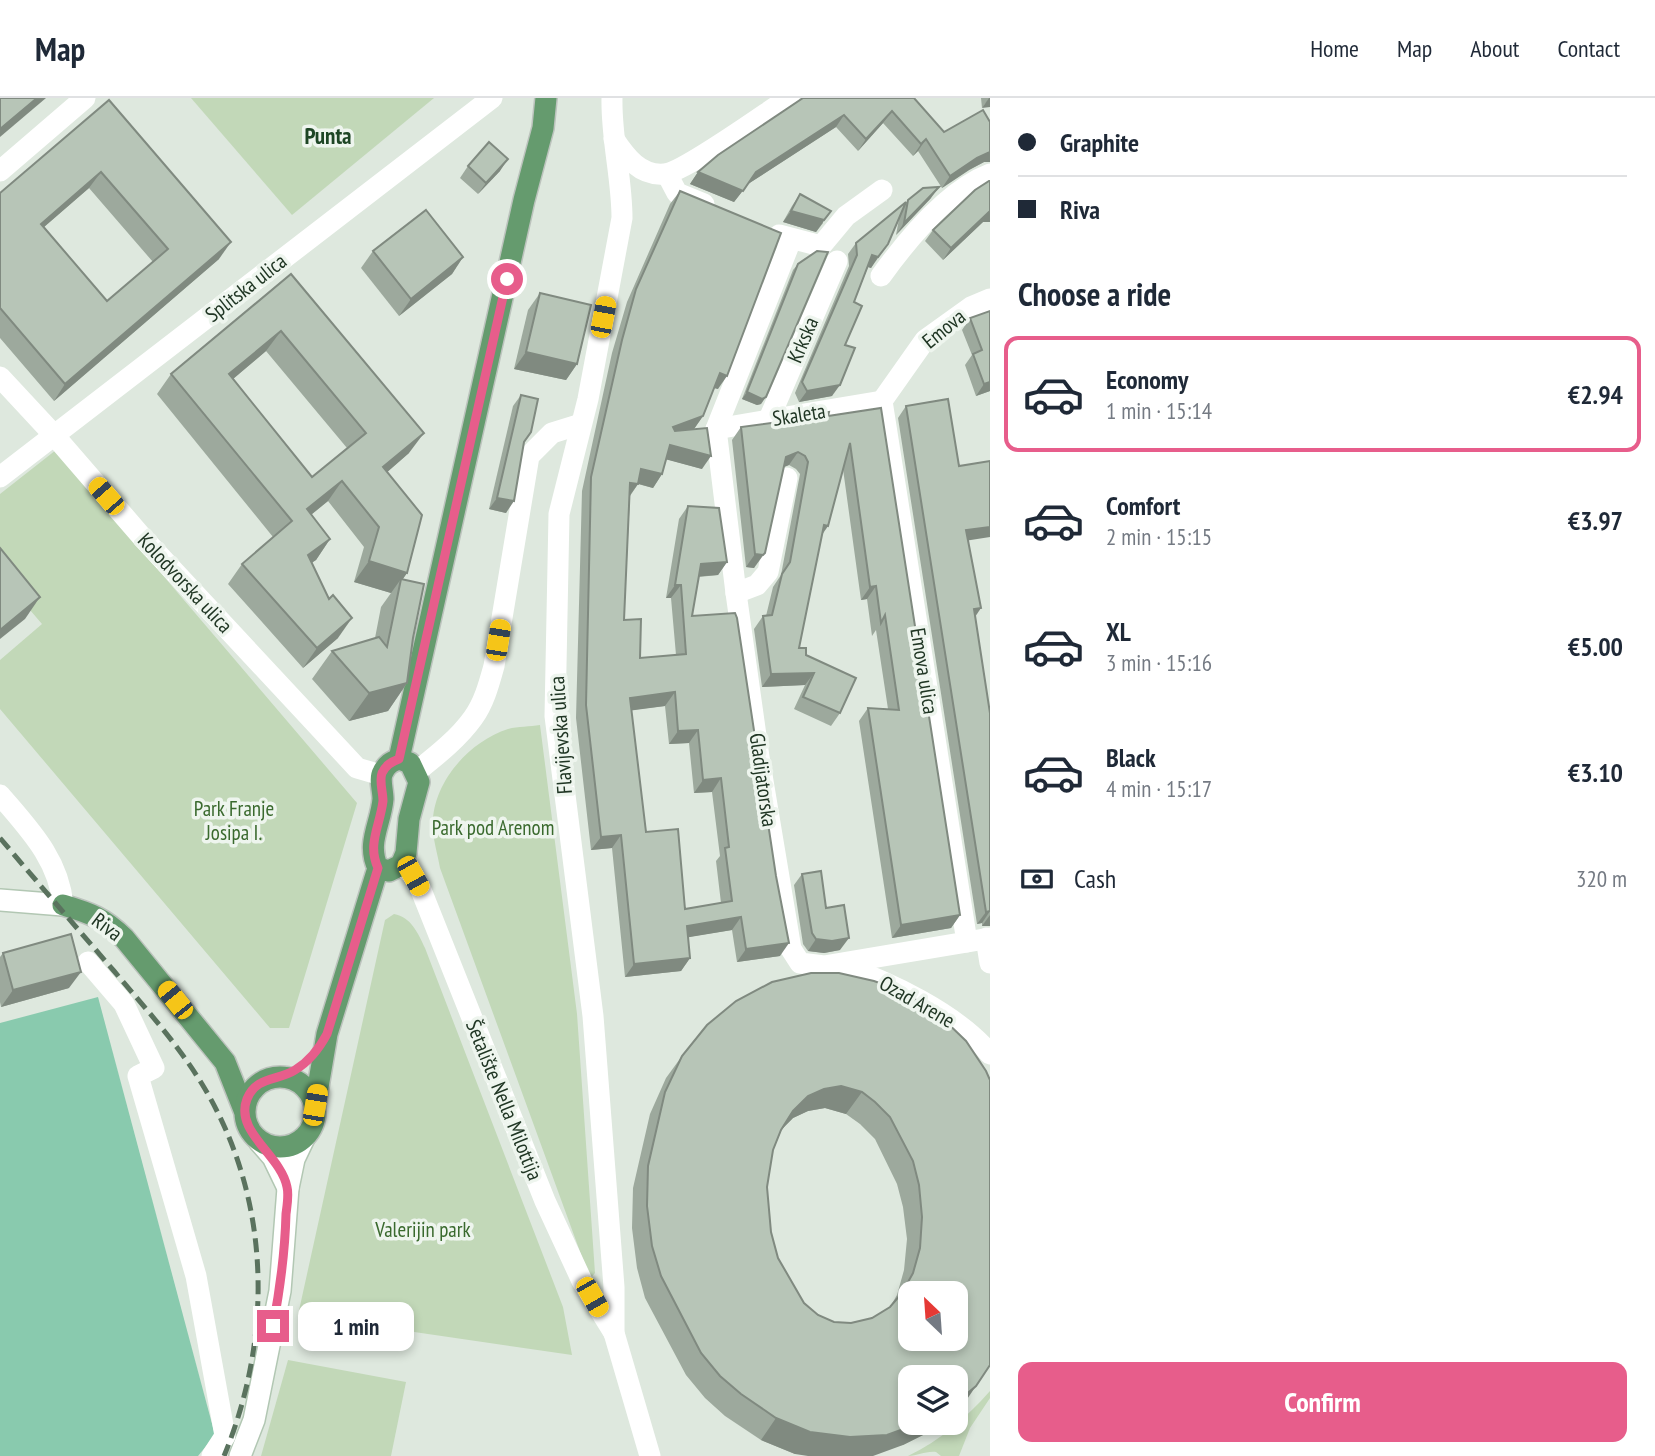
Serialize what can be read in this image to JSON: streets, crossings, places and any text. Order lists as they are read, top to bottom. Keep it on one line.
{"streets":{"main road":["Riva"],"street":["Splitska ulica","Emova","Krkska","Skaleta","Kolodvorska ulica","Emova ulica","Flavijevska ulica","Gladijatorska","Ozad Arene","Šetalište Nella Milottija"]},"crossings":[["Splitska ulica","Kolodvorska ulica"],["Emova","Skaleta"],["Emova","Emova ulica"],["Krkska","Skaleta"],["Skaleta","Emova ulica"],["Skaleta","Gladijatorska"],["Emova ulica","Ozad Arene"],["Flavijevska ulica","Šetalište Nella Milottija"],["Gladijatorska","Ozad Arene"]],"districts":["Punta"],"parks":["Park Franje Josipa I.","Park pod Arenom","Valerijin park"],"north":"top left","page":{"header":"Map","nav":["Home","Map","About","Contact"],"banner":["Graphite","Riva"],"heading":"Choose a ride","list":[{"name":"Economy","note":"1 min · 15:14","value":"€2.94"},{"name":"Comfort","note":"2 min · 15:15","value":"€3.97"},{"name":"XL","note":"3 min · 15:16","value":"€5.00"},{"name":"Black","note":"4 min · 15:17","value":"€3.10"}],"pay":["Cash","320 m"],"bubble":"1 min","buttons":"Confirm"}}
